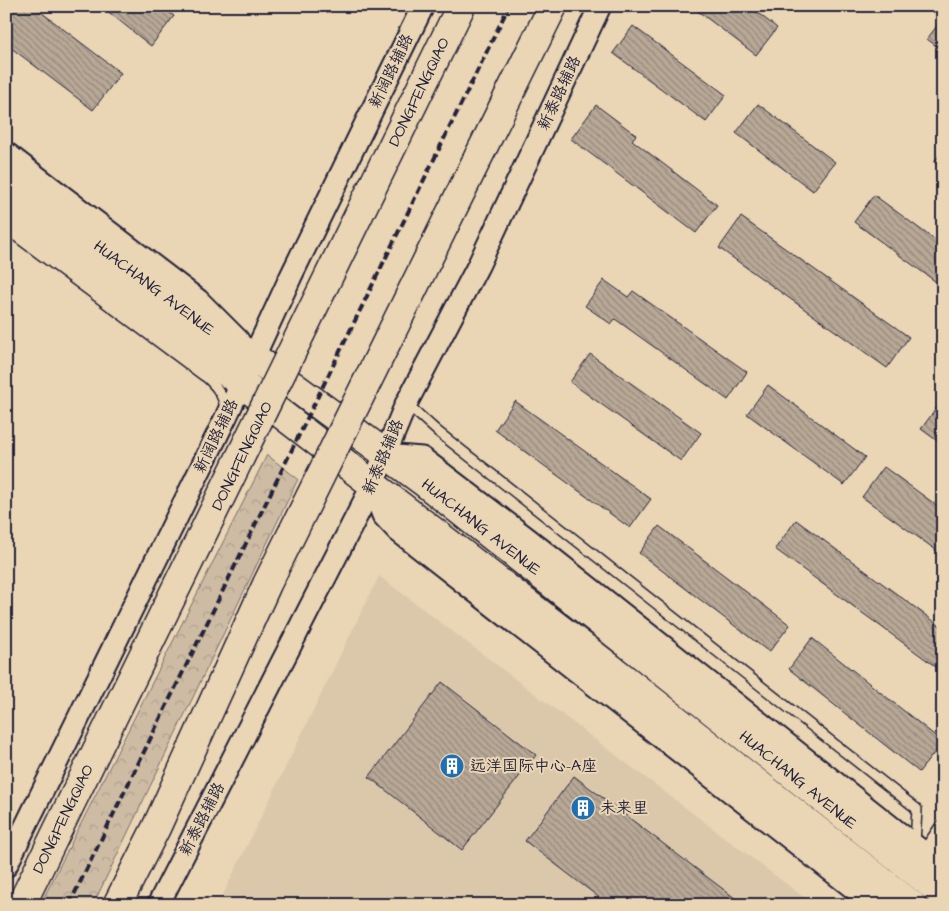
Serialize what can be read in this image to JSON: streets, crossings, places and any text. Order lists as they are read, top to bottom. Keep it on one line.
{"streets":{"main road":["DONGFENGQIAO","HUACHANG AVENUE"],"street":["新阔路辅路","新泰路辅路"]},"crossings":[["新阔路辅路","HUACHANG AVENUE"],["新泰路辅路","HUACHANG AVENUE"]],"places":{"building":["远洋国际中心-A座","未来里"]}}
